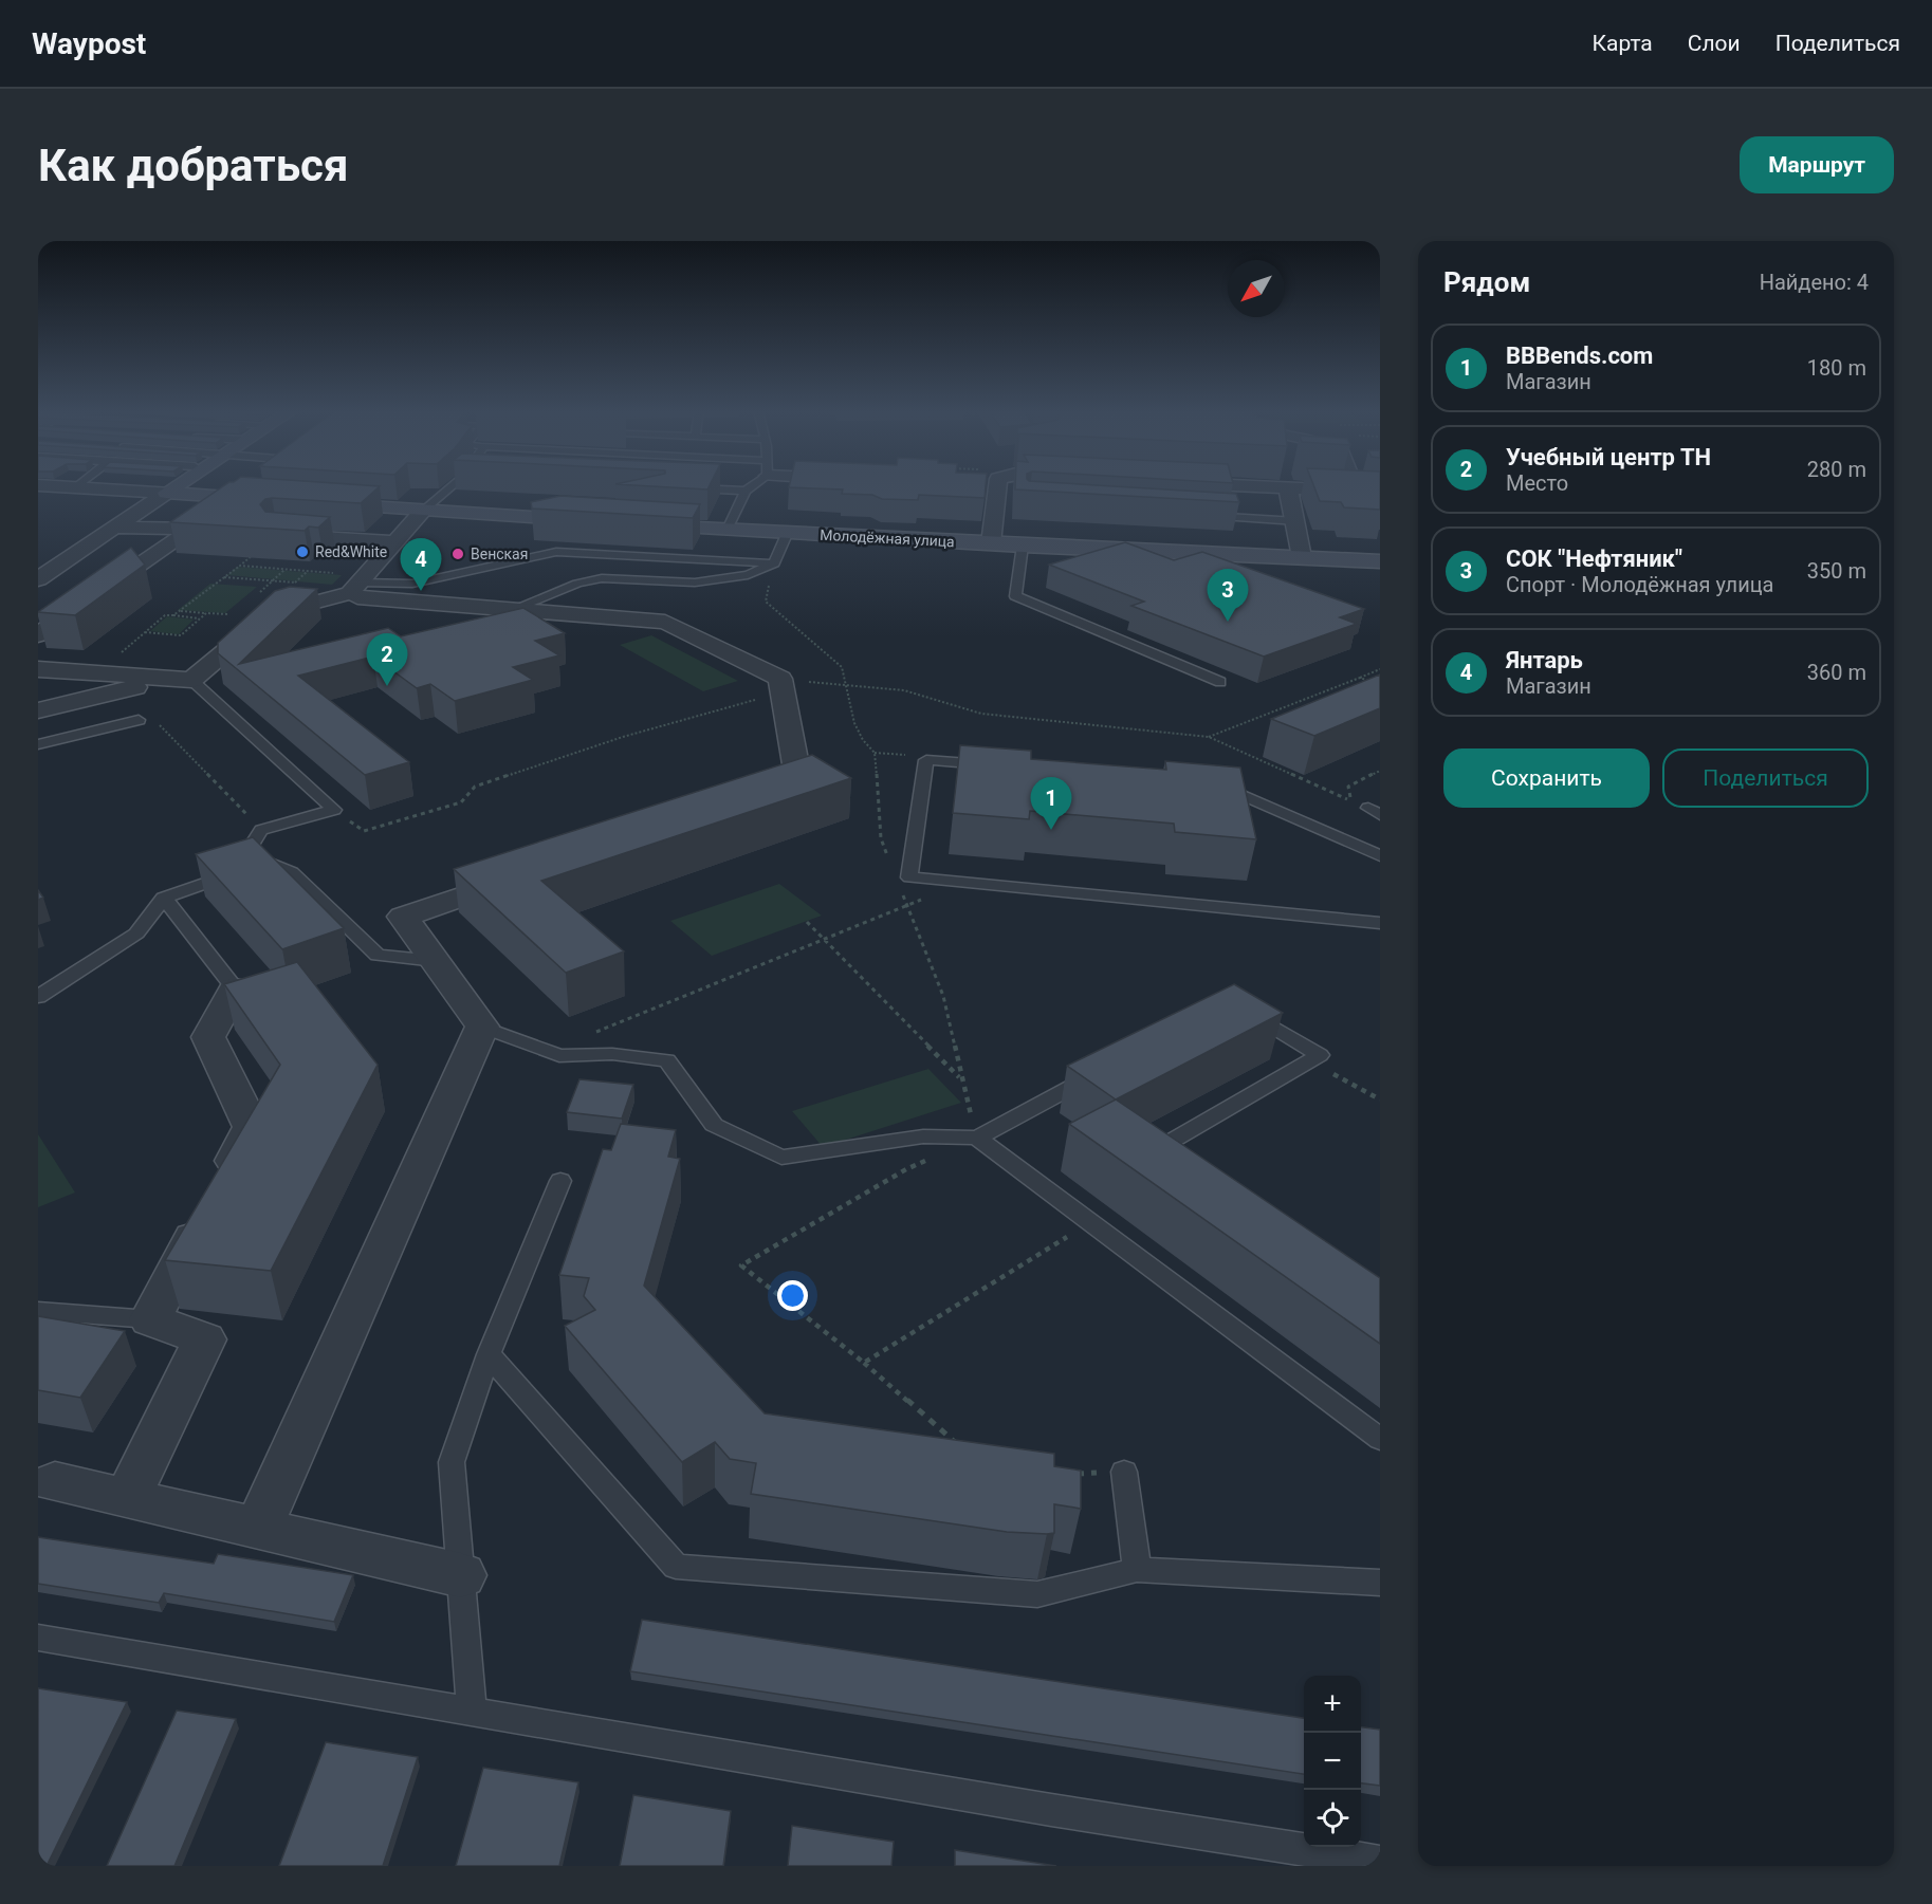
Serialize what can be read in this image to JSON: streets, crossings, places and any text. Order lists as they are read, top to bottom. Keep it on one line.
{"streets":{"street":["Молодёжная улица"]},"places":["Red&White","Венская"],"north":"bottom left","page":{"header":"Waypost","nav":["Карта","Слои","Поделиться"],"buttons":["Маршрут",["Сохранить","Поделиться"]],"title":"Как добраться","heading":["Рядом","Найдено: 4"],"list":[{"mark":"1","name":"BBBends.com","note":"Магазин","value":"180 m"},{"mark":"2","name":"Учебный центр ТН","note":"Место","value":"280 m"},{"mark":"3","name":"СОК \"Нефтяник\"","note":"Спорт · Молодёжная улица","value":"350 m"},{"mark":"4","name":"Янтарь","note":"Магазин","value":"360 m"}],"pins":["4","3","2","1"],"map_buttons":["+","−"]}}
